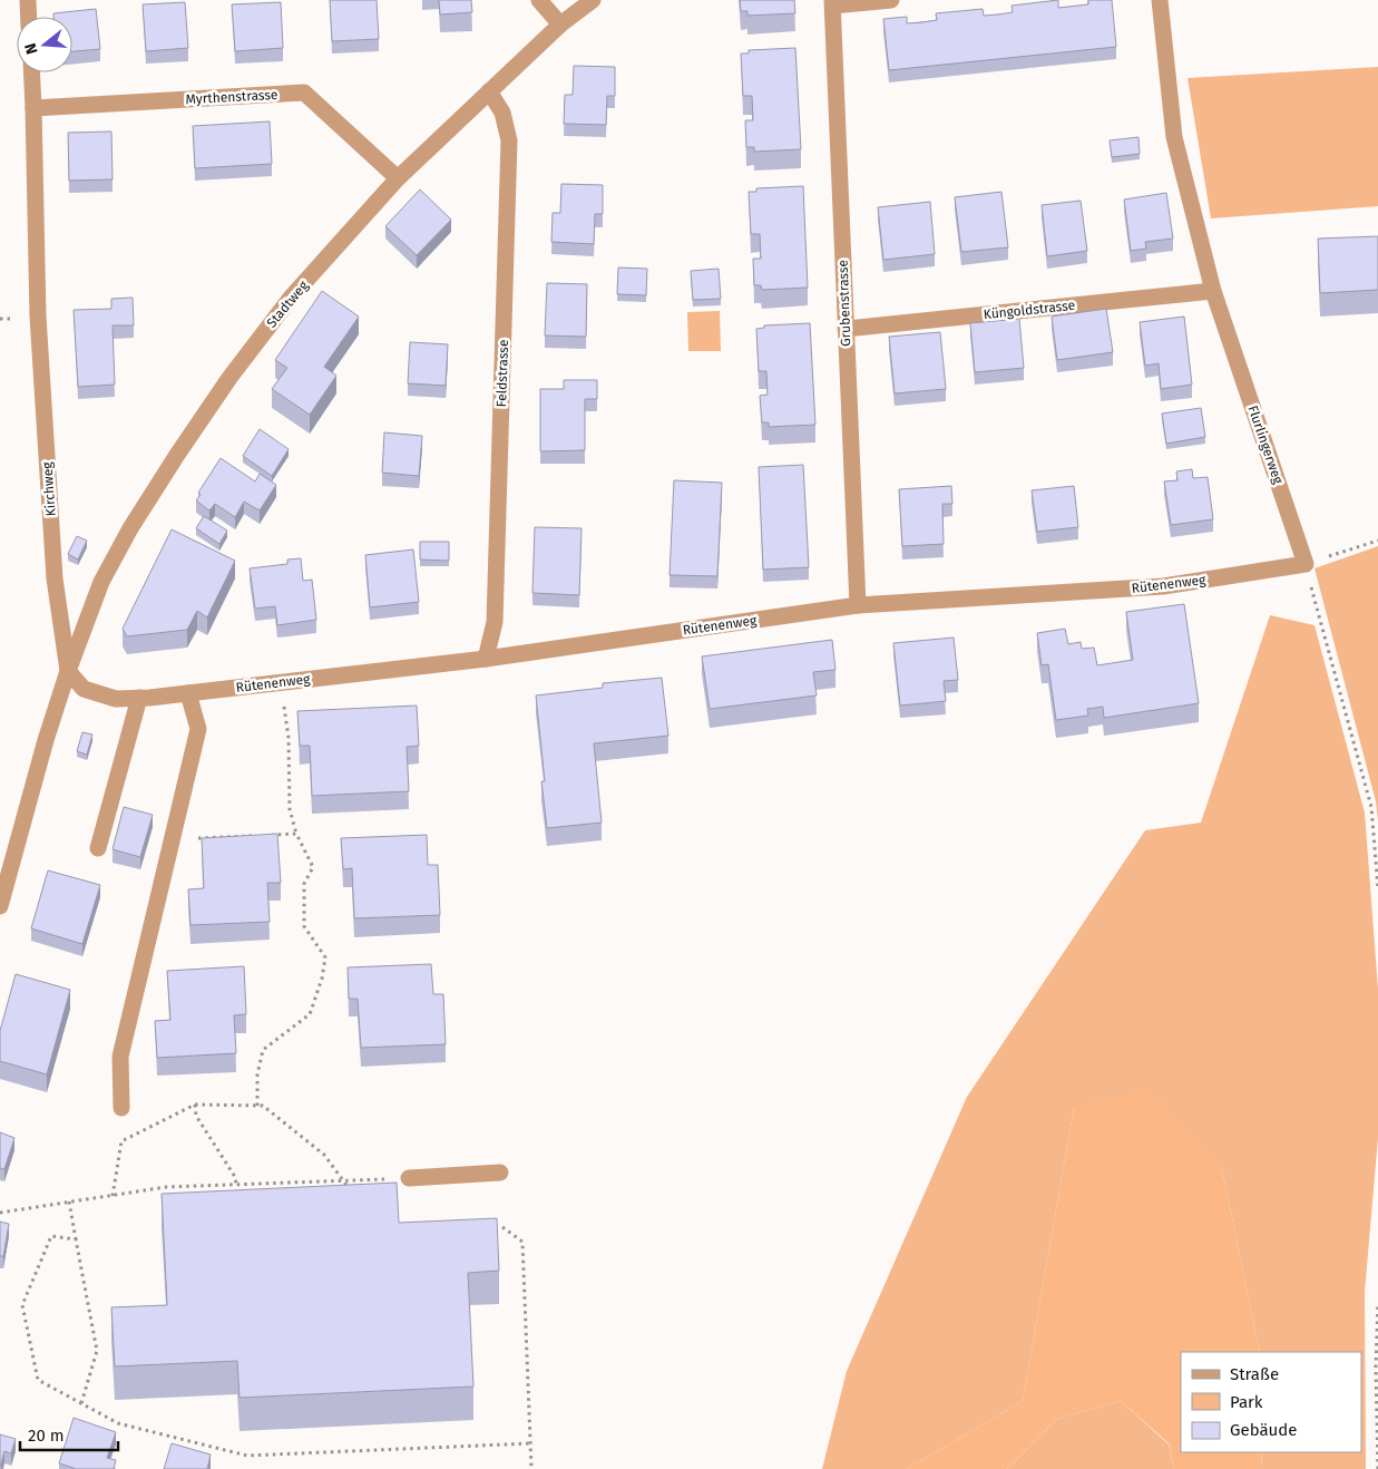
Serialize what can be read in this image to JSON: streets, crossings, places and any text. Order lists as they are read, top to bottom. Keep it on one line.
{"streets":{"street":["Myrthenstrasse","Grubenstrasse","Stadtweg","Küngoldstrasse","Feldstrasse","Flurlingerweg","Kirchweg","Rütenenweg"]},"crossings":[["Myrthenstrasse","Stadtweg"],["Myrthenstrasse","Kirchweg"],["Grubenstrasse","Küngoldstrasse"],["Grubenstrasse","Rütenenweg"],["Stadtweg","Feldstrasse"],["Stadtweg","Kirchweg"],["Stadtweg","Rütenenweg"],["Küngoldstrasse","Flurlingerweg"],["Feldstrasse","Rütenenweg"],["Flurlingerweg","Rütenenweg"],["Kirchweg","Rütenenweg"]],"legend":["Straße","Park","Gebäude"],"scale_bar":"20 m","north":"left"}
